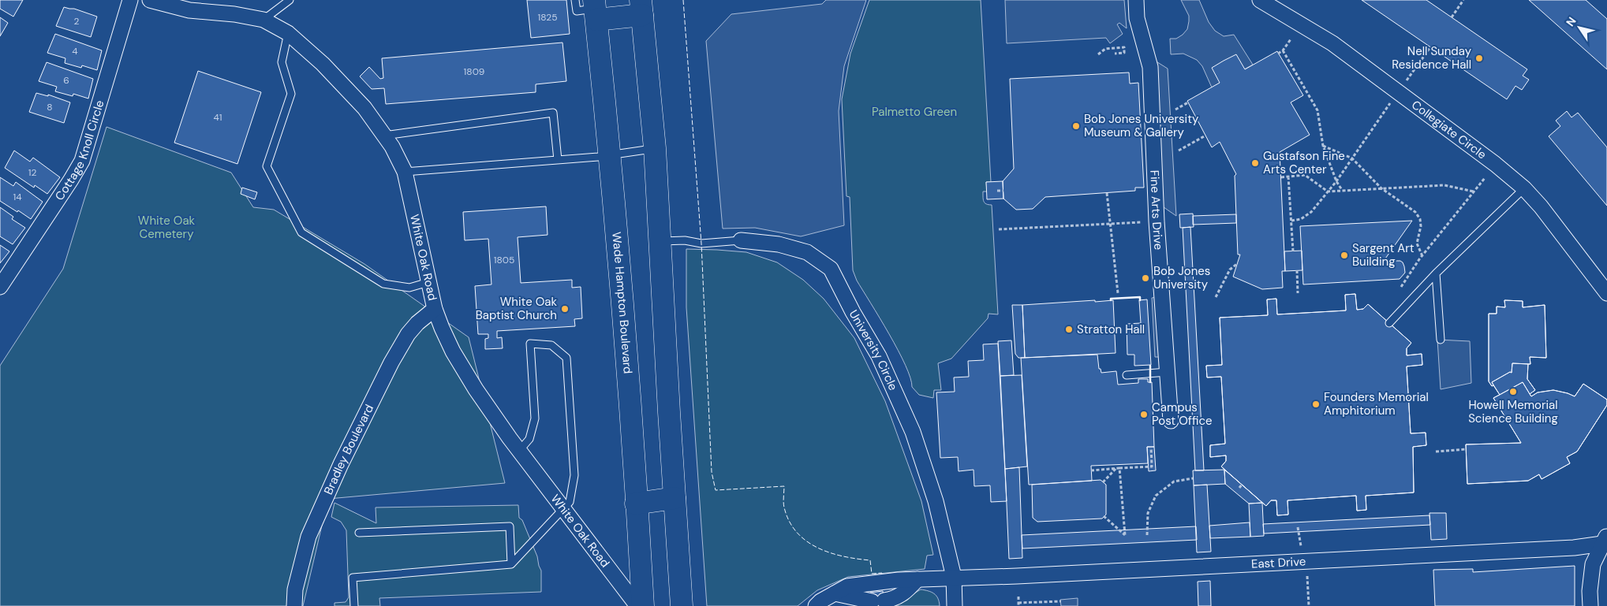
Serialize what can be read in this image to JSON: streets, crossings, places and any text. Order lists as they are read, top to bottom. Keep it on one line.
{"streets":{"main road":["Wade Hampton Boulevard"],"street":["Collegiate Circle","Cottage Knoll Circle","Fine Arts Drive","White Oak Road","University Circle","Bradley Boulevard","East Drive"]},"crossings":[["White Oak Road","Bradley Boulevard"],["University Circle","East Drive"]],"parks":["Palmetto Green","White Oak Cemetery"],"places":["Nell Sunday Residence Hall","Bob Jones University Museum & Gallery","Gustafson Fine Arts Center","Sargent Art Building","Bob Jones University","White Oak Baptist Church","Stratton Hall","Howell Memorial Science Building","Founders Memorial Amphitorium","Campus Post Office"],"house_numbers":["1825","2","4","1809","6","8","41","12","14","1805"],"north":"top left"}
